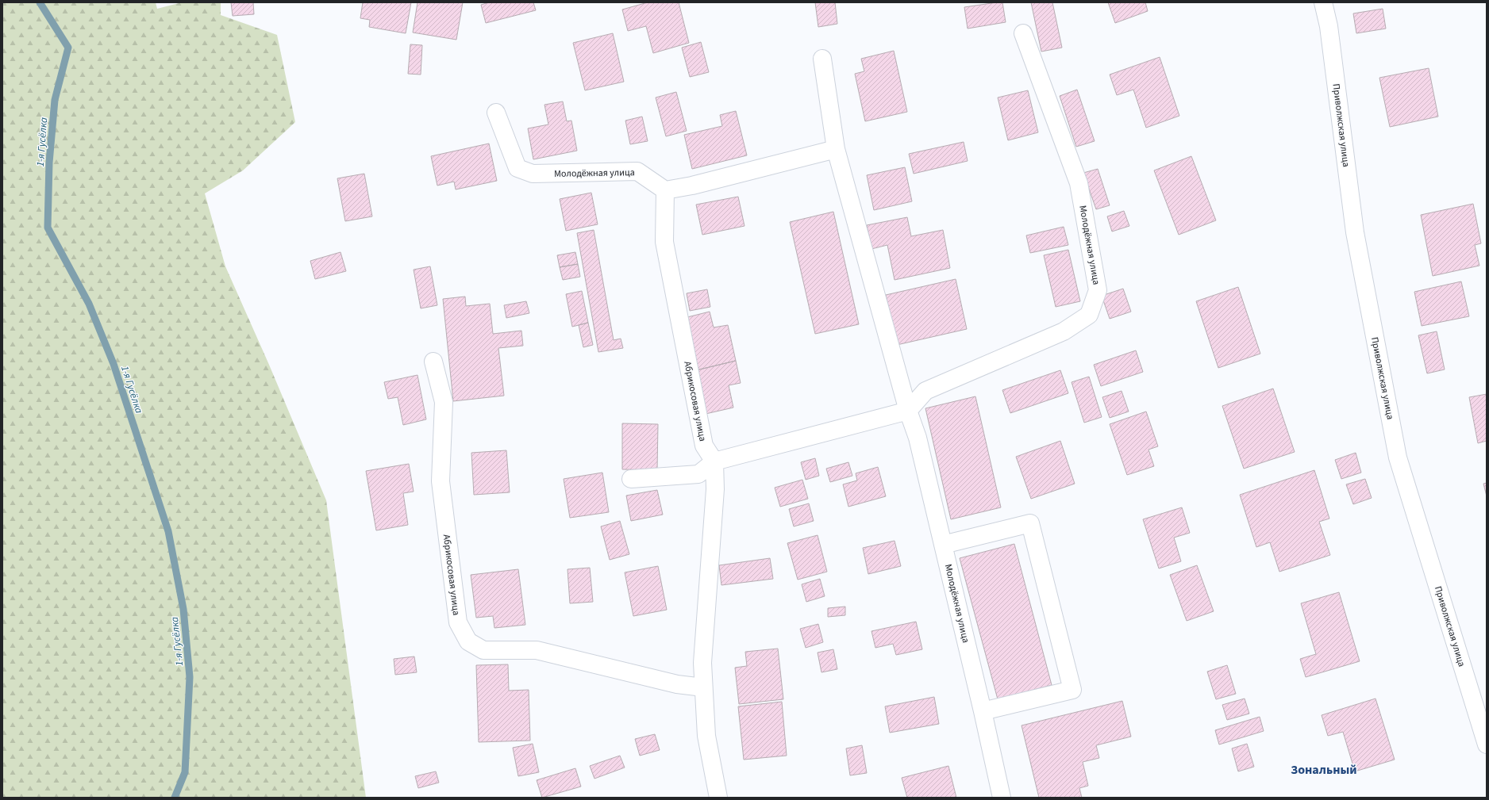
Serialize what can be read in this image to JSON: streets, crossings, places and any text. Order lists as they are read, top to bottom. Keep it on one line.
{"streets":{"street":["Приволжская улица","Молодёжная улица","Абрикосовая улица"]},"crossings":[["Молодёжная улица","Абрикосовая улица"]],"districts":["Зональный"],"water":["1-я Гусёлка"]}
